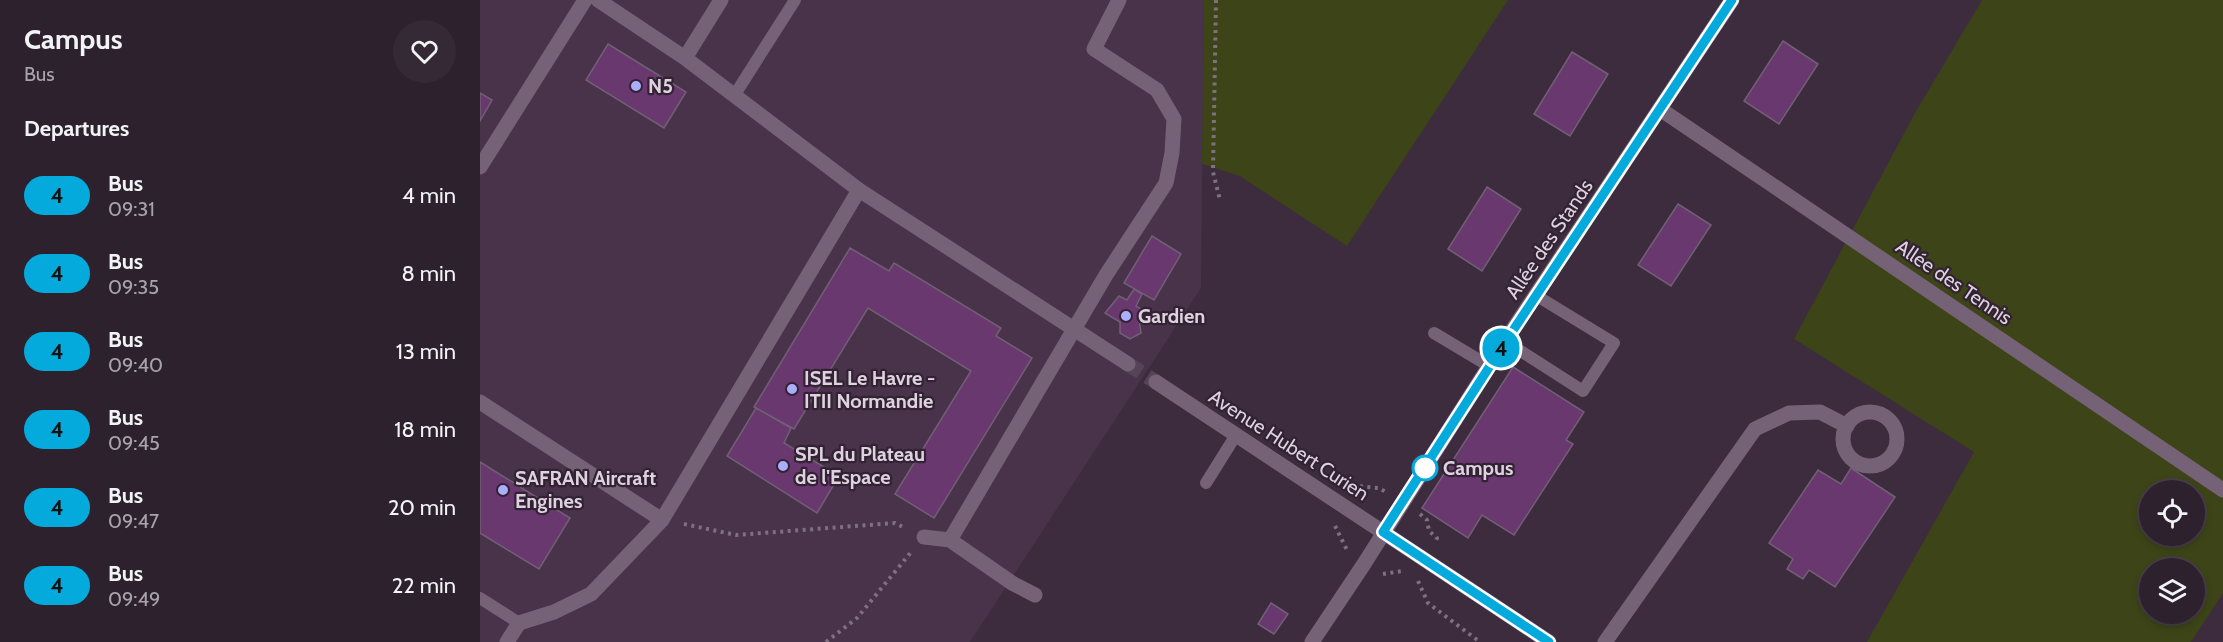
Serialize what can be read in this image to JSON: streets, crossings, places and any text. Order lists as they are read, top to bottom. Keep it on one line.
{"streets":{"street":["Allée des Stands","Allée des Tennis","Avenue Hubert Curien"]},"crossings":[["Allée des Stands","Allée des Tennis"],["Allée des Stands","Avenue Hubert Curien"]],"places":["N5","Gardien","ISEL Le Havre - ITII Normandie","SPL du Plateau de l'Espace","Campus","SAFRAN Aircraft Engines"],"lines":["bus line 4"],"page":{"heading":[["Campus","Bus"],"Departures"],"on_map":"4","list":[{"mark":"4","name":"Bus","note":"09:31","value":"4 min"},{"mark":"4","name":"Bus","note":"09:35","value":"8 min"},{"mark":"4","name":"Bus","note":"09:40","value":"13 min"},{"mark":"4","name":"Bus","note":"09:45","value":"18 min"},{"mark":"4","name":"Bus","note":"09:47","value":"20 min"},{"mark":"4","name":"Bus","note":"09:49","value":"22 min"}]}}
